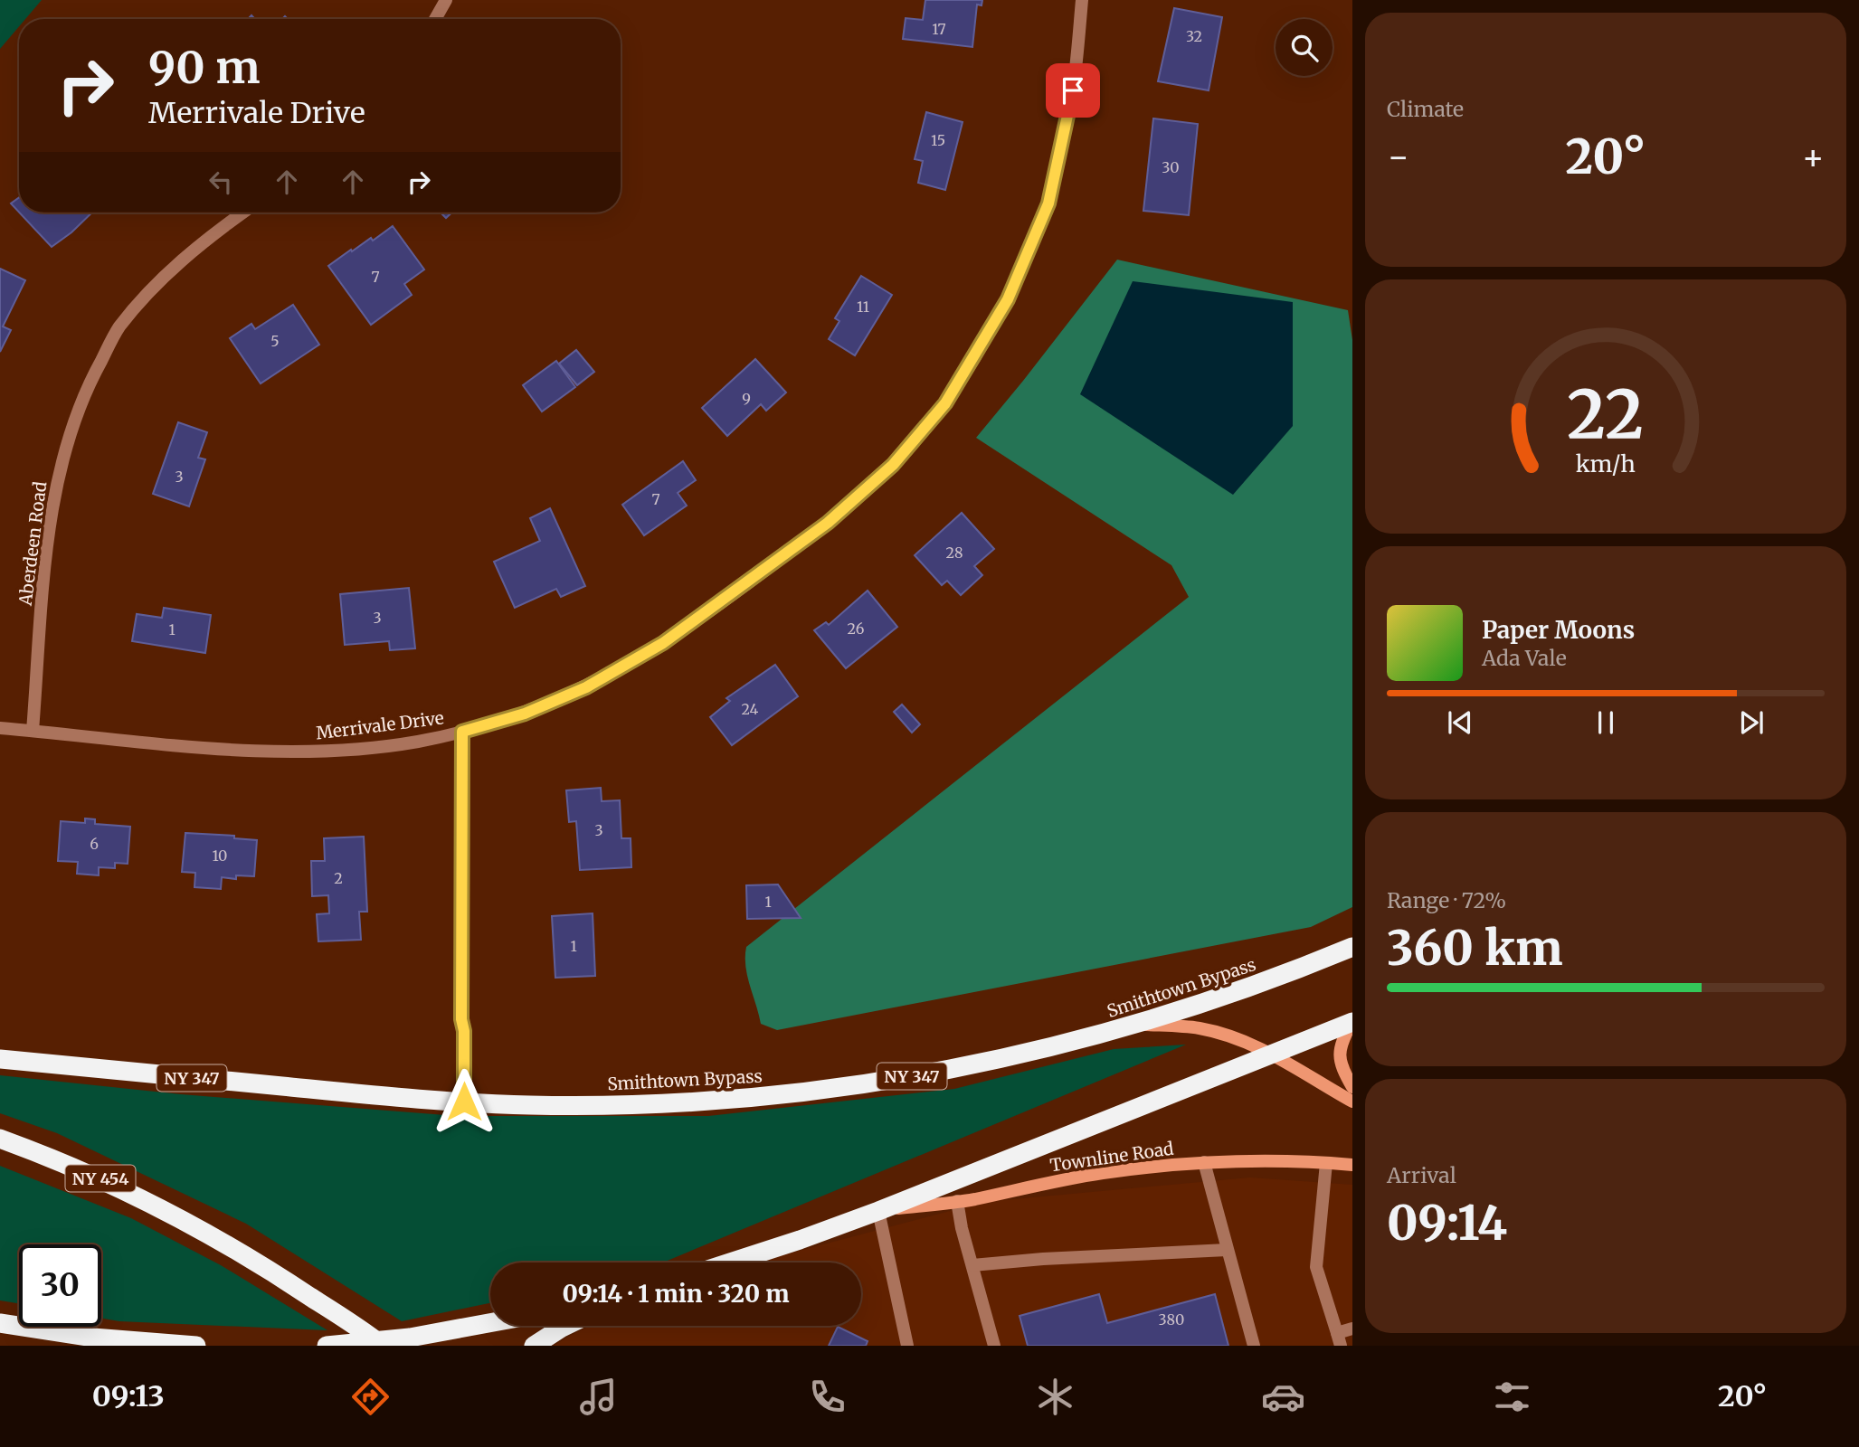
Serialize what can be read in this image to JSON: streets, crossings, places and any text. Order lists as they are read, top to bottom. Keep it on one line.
{"streets":{"highway":["Smithtown Bypass","NY 347","NY 454"],"main road":["Townline Road"],"street":["Aberdeen Road","Merrivale Drive"]},"crossings":[["Aberdeen Road","Merrivale Drive"]],"house_numbers":["17","32","15","30","7","11","5","9","3","7","28","3","26","1","24","3","6","10","2","1","1","380"],"page":{"tile":["Climate",["Range · 72%","360 km"],["Arrival","09:14"]],"turn":["90 m","Merrivale Drive"],"heat":["−","20°","+"],"song":["Paper Moons","Ada Vale"],"limit":"30","trip":"09:14 · 1 min · 320 m","tabs":["09:13","20°"],"gauge":["22","km/h"]}}
